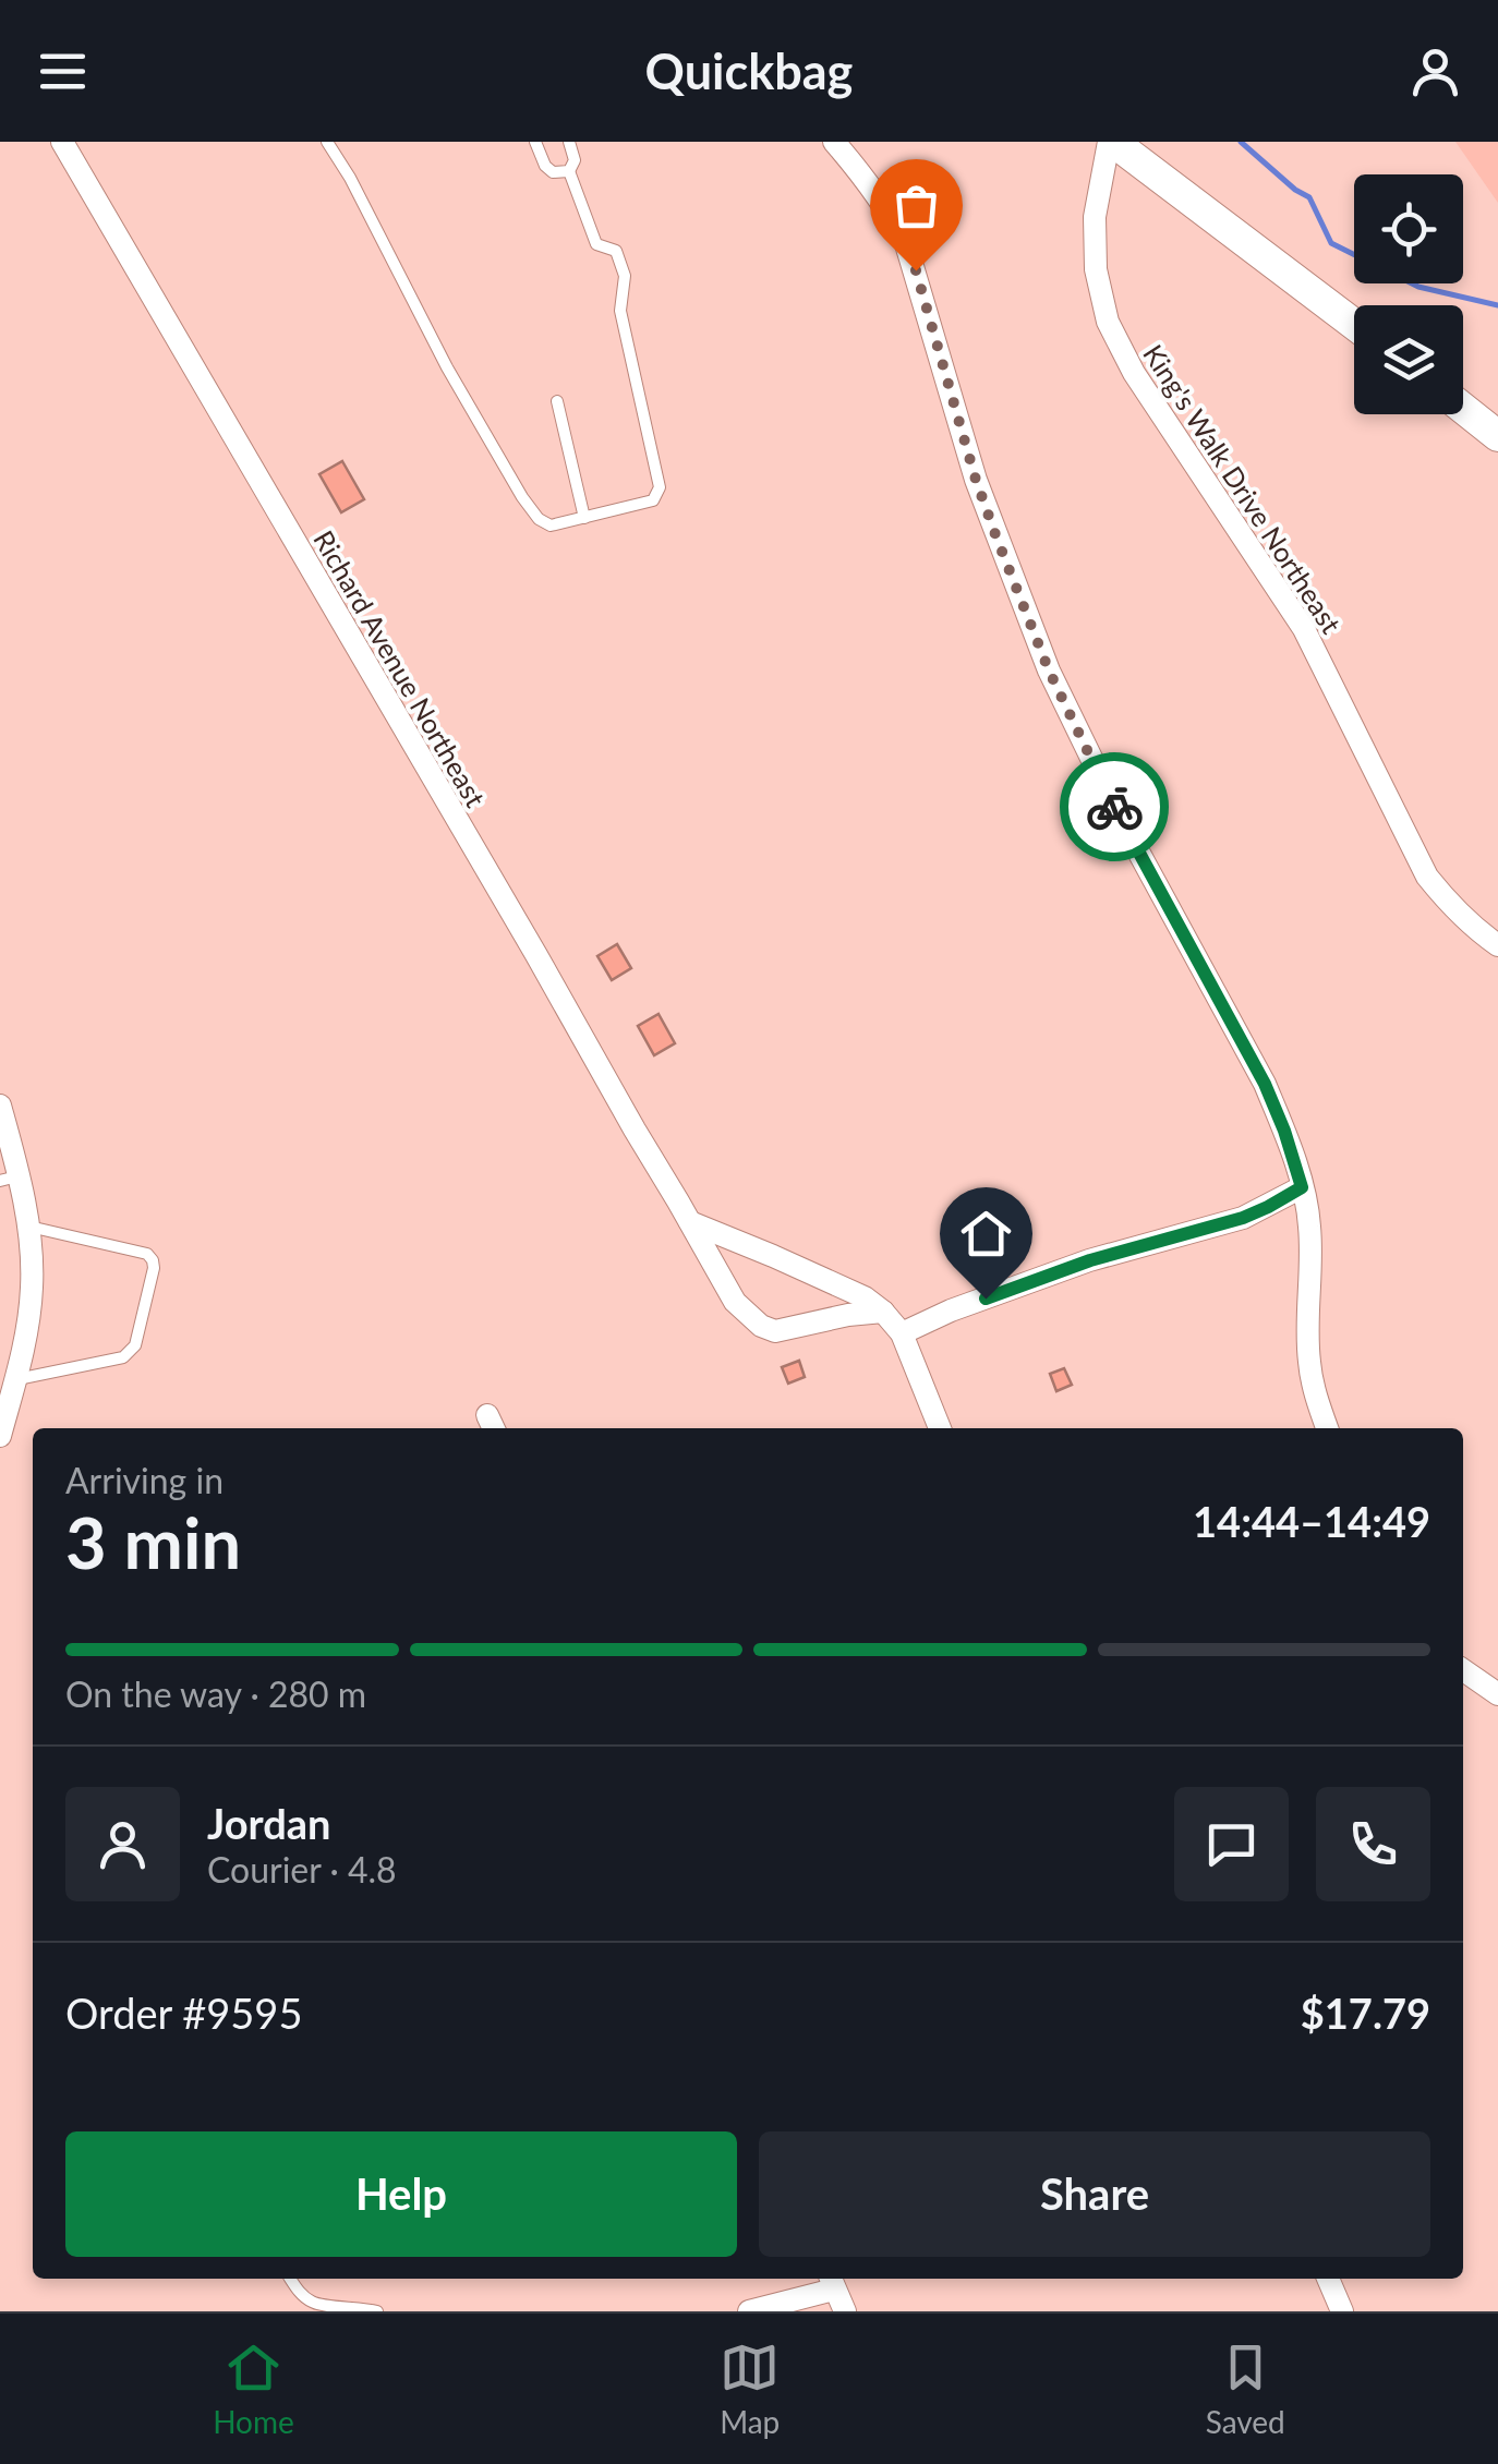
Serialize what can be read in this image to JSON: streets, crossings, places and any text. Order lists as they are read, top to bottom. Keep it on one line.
{"streets":{"street":["King's Walk Drive Northeast","Richard Avenue Northeast"]},"page":{"header":"Quickbag","heading":["3 min","Arriving in","14:44–14:49"],"panel":["Jordan","Courier · 4.8","Order #9595","$17.79"],"bar":"On the way · 280 m","buttons":["Help","Share"],"tabs":["Home","Map","Saved"]}}
